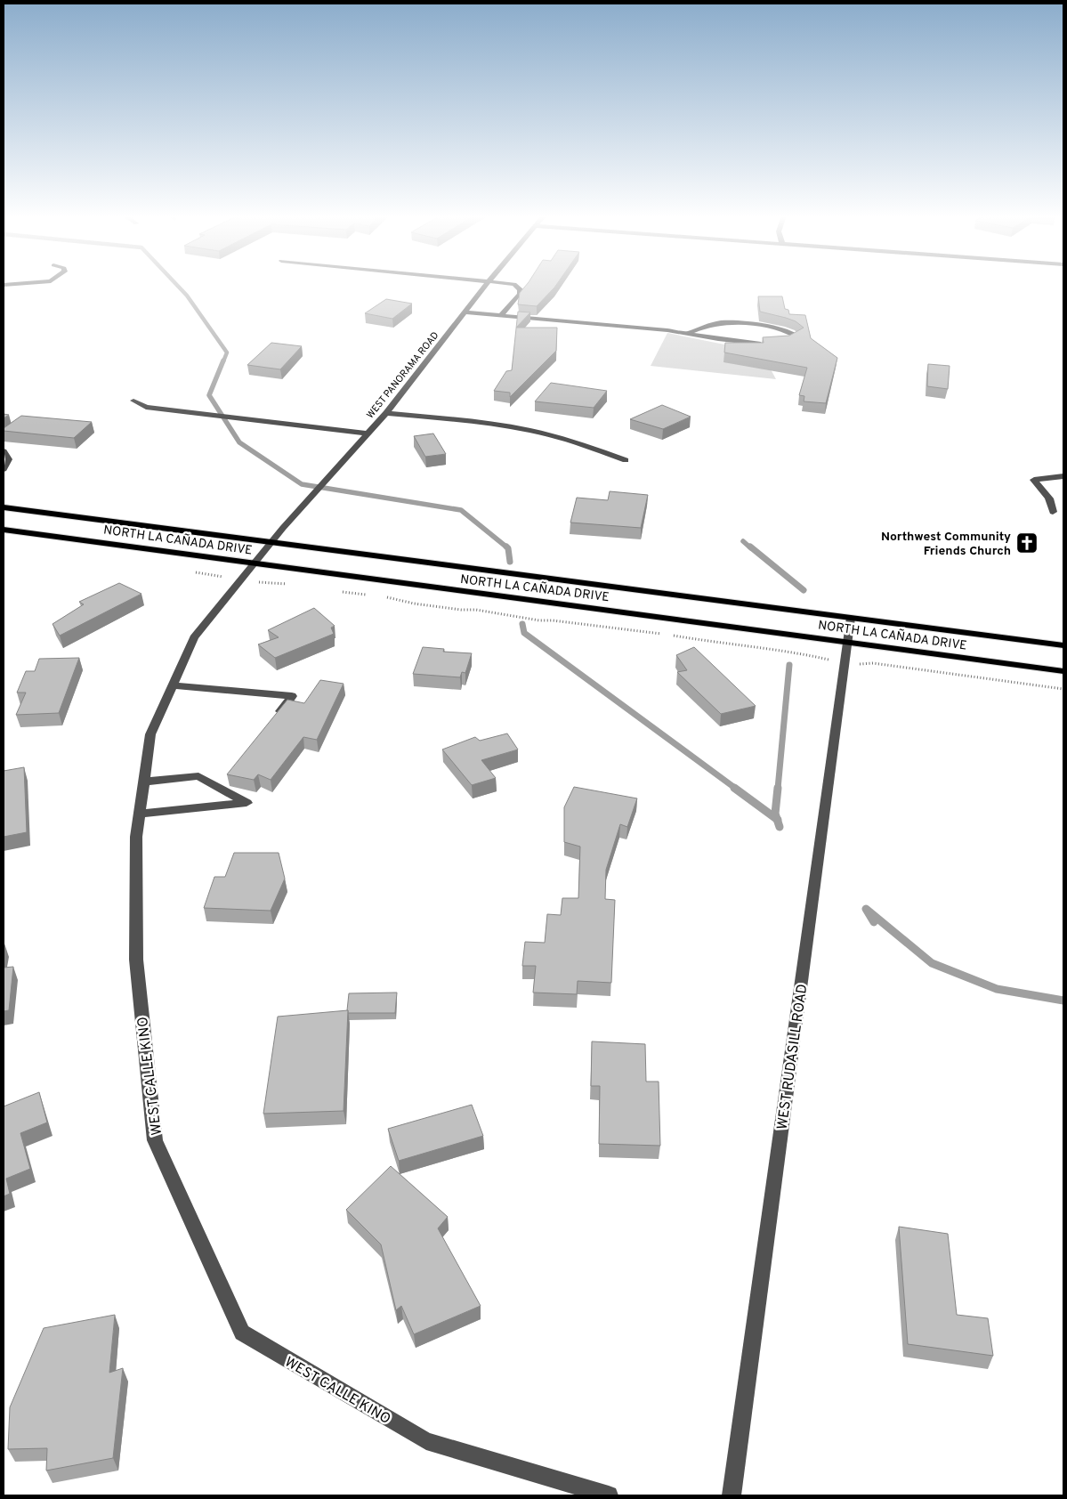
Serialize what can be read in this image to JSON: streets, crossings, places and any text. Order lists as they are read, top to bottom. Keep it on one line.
{"streets":{"main road":["NORTH LA CAÑADA DRIVE"],"street":["WEST PANORAMA ROAD","WEST RUDASILL ROAD","WEST CALLE KINO"]},"crossings":[["WEST PANORAMA ROAD","NORTH LA CAÑADA DRIVE"],["WEST PANORAMA ROAD","WEST CALLE KINO"],["NORTH LA CAÑADA DRIVE","WEST RUDASILL ROAD"],["NORTH LA CAÑADA DRIVE","WEST CALLE KINO"]],"places":{"church":["Northwest Community Friends Church"]}}
